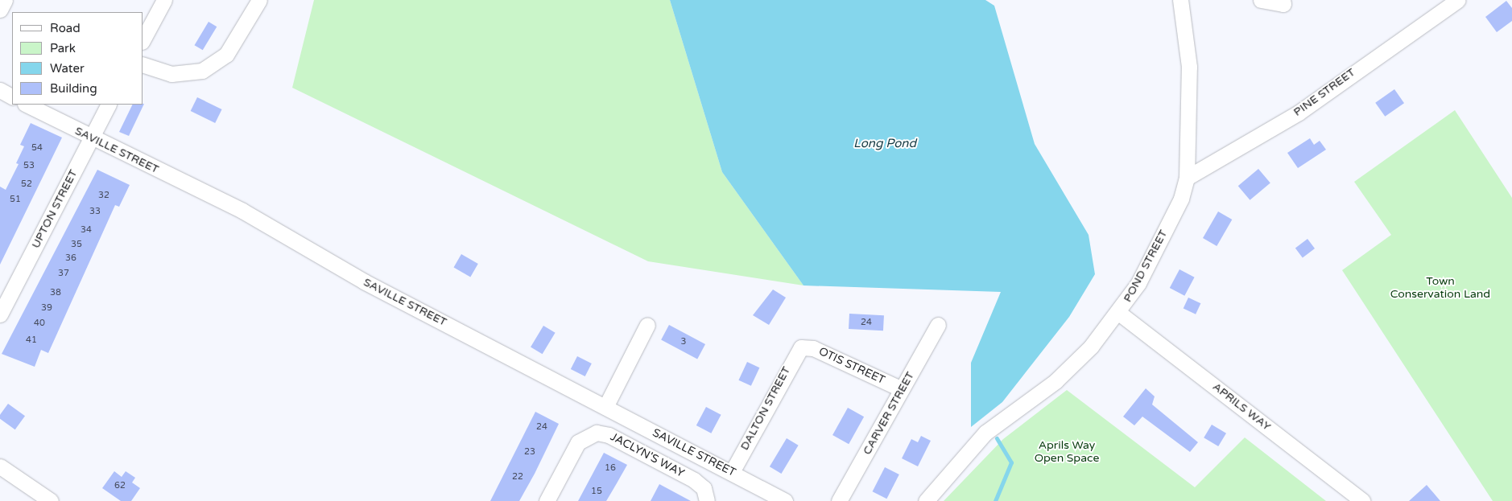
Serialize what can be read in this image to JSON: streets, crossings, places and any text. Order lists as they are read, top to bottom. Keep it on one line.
{"streets":{"street":["PINE STREET","SAVILLE STREET","UPTON STREET","POND STREET","OTIS STREET","APRILS WAY","DALTON STREET","CARVER STREET","JACLYN'S WAY"]},"crossings":[["PINE STREET","POND STREET"],["SAVILLE STREET","UPTON STREET"],["SAVILLE STREET","DALTON STREET"],["POND STREET","APRILS WAY"],["OTIS STREET","DALTON STREET"],["OTIS STREET","CARVER STREET"]],"water":["Long Pond"],"parks":["Town Conservation Land","Aprils Way Open Space"],"house_numbers":["54","53","52","32","51","33","34","35","36","37","38","39","24","40","41","3","24","23","16","22","62","15"],"legend":["Road","Park","Water","Building"]}
